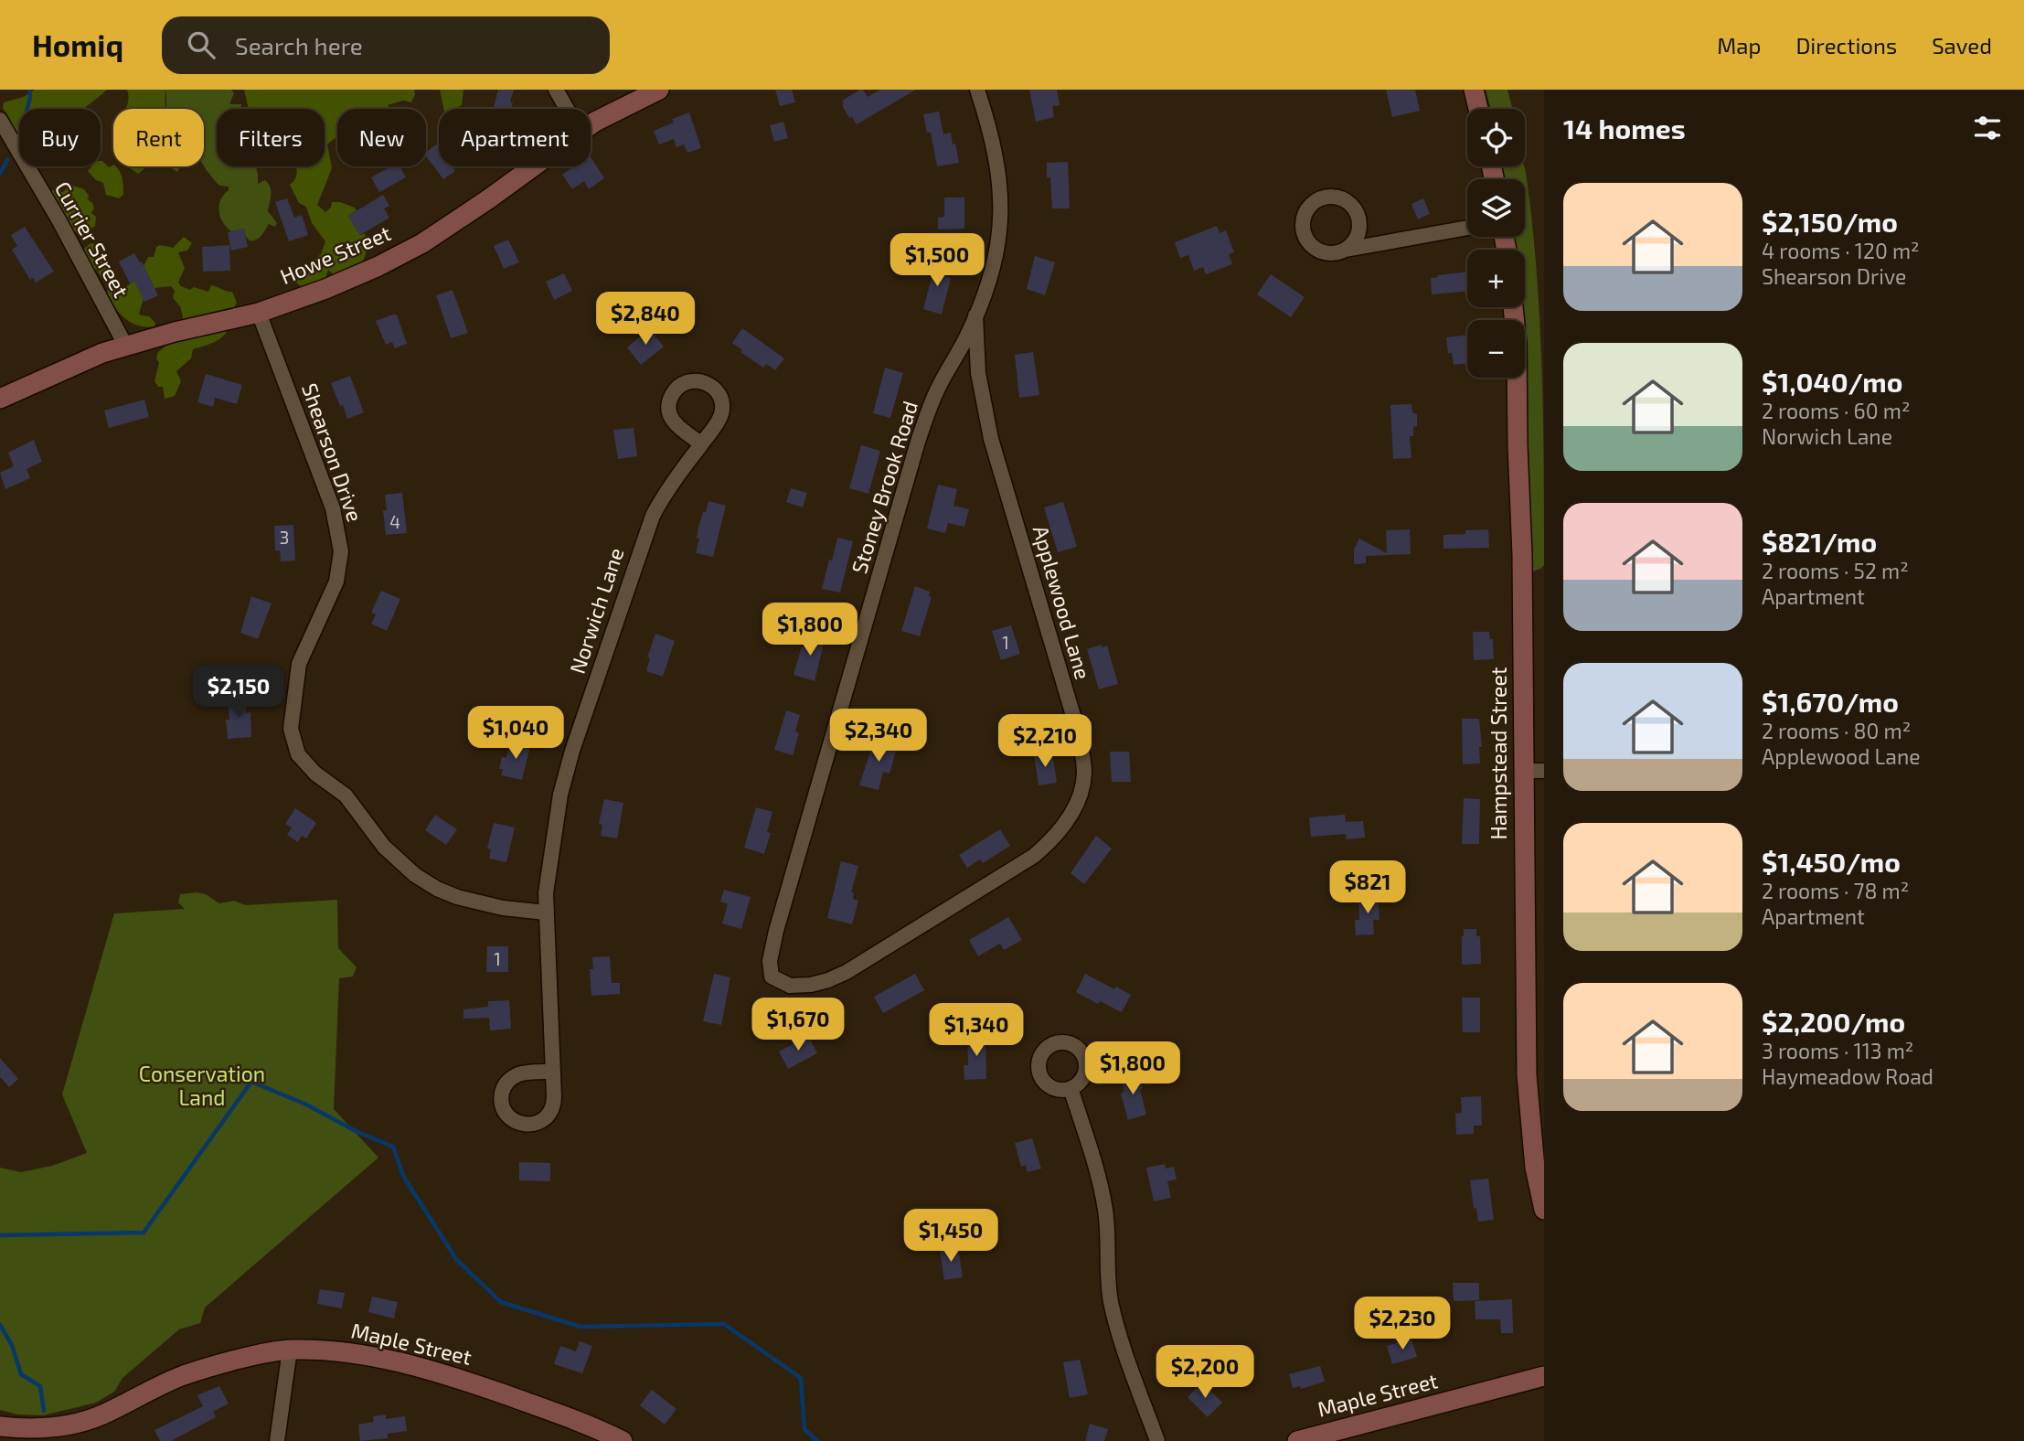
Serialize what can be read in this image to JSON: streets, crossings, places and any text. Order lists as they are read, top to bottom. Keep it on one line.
{"streets":{"street":["Currier Street","Howe Street","Shearson Drive","Stoney Brook Road","Applewood Lane","Norwich Lane","Hampstead Street","Maple Street"]},"crossings":[["Currier Street","Howe Street"],["Howe Street","Shearson Drive"],["Shearson Drive","Norwich Lane"],["Stoney Brook Road","Applewood Lane"]],"parks":["Conservation Land"],"house_numbers":["4","3","1","1"],"page":{"header":"Homiq","search":"Search here","nav":["Map","Directions","Saved"],"heading":"14 homes","map_buttons":["+","−"],"chip":["Buy","Rent","Filters","New","Apartment"],"list":[{"name":"$2,150/mo","note":"4 rooms · 120 m² · Shearson Drive"},{"name":"$1,040/mo","note":"2 rooms · 60 m² · Norwich Lane"},{"name":"$821/mo","note":"2 rooms · 52 m² · Apartment"},{"name":"$1,670/mo","note":"2 rooms · 80 m² · Applewood Lane"},{"name":"$1,450/mo","note":"2 rooms · 78 m² · Apartment"},{"name":"$2,200/mo","note":"3 rooms · 113 m² · Haymeadow Road"}],"price":["$1,500","$2,840","$1,800","$2,150","$1,040","$2,340","$2,210","$821","$1,670","$1,340","$1,800","$1,450","$2,230","$2,200"]}}
